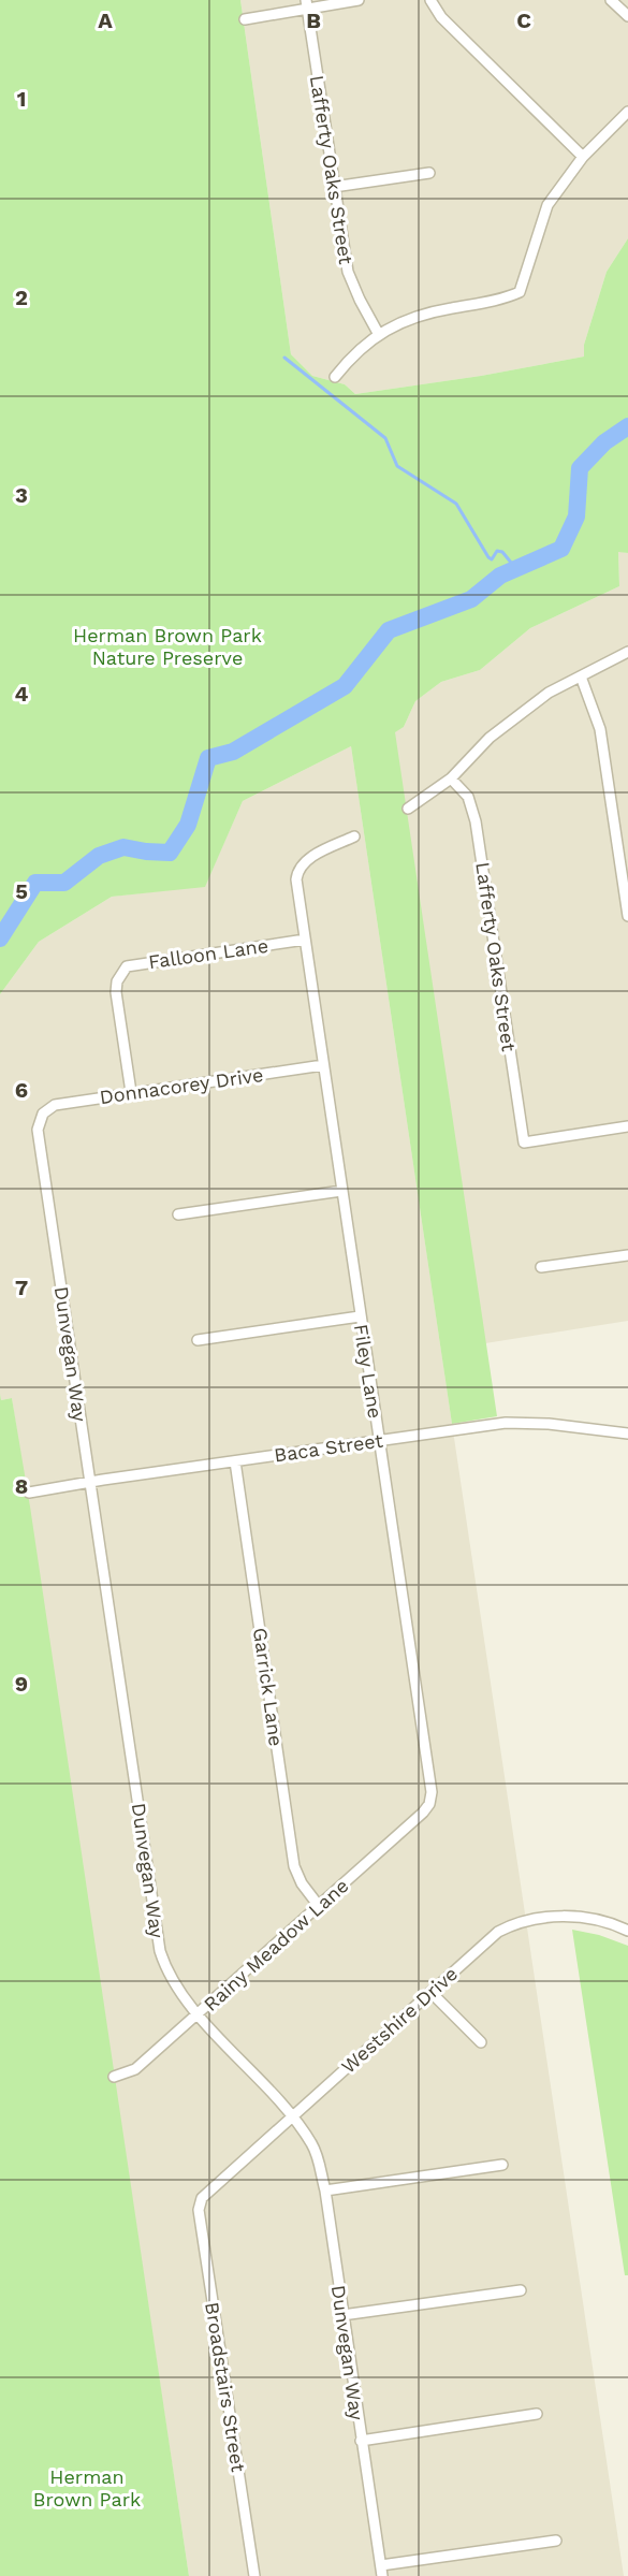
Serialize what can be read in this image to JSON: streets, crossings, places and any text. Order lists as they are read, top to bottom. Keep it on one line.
{"streets":{"street":["Lafferty Oaks Street","Falloon Lane","Donnacorey Drive","Dunvegan Way","Filey Lane","Baca Street","Garrick Lane","Rainy Meadow Lane","Westshire Drive","Broadstairs Street"]},"crossings":[["Falloon Lane","Donnacorey Drive"],["Falloon Lane","Filey Lane"],["Donnacorey Drive","Dunvegan Way"],["Donnacorey Drive","Filey Lane"],["Dunvegan Way","Baca Street"],["Dunvegan Way","Rainy Meadow Lane"],["Dunvegan Way","Westshire Drive"],["Filey Lane","Baca Street"],["Filey Lane","Rainy Meadow Lane"],["Baca Street","Garrick Lane"],["Garrick Lane","Rainy Meadow Lane"],["Westshire Drive","Broadstairs Street"]],"parks":["Herman Brown Park Nature Preserve","Herman Brown Park"],"grid":{"columns":["A","B","C"],"rows":["1","2","3","4","5","6","7","8","9"]}}
